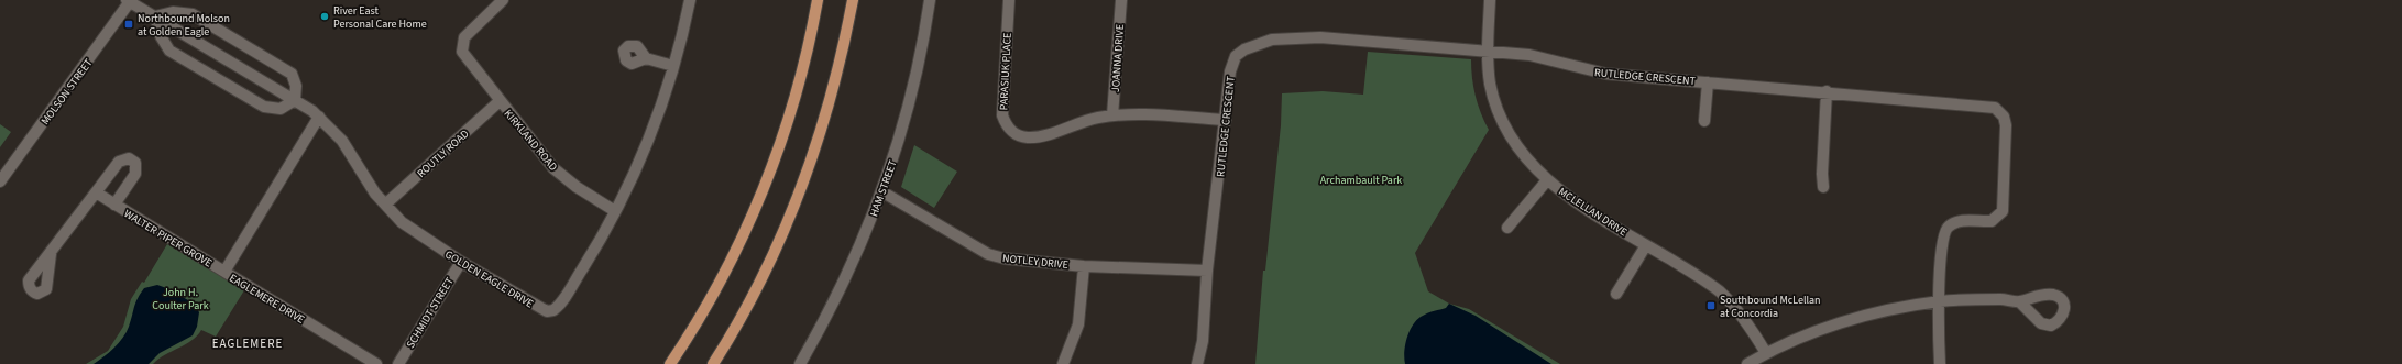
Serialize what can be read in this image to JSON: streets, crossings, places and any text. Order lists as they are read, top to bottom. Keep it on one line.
{"streets":{"street":["JOANNA DRIVE","PARASIUK PLACE","RUTLEDGE CRESCENT","MOLSON STREET","KIRKLAND ROAD","ROUTLY ROAD","HAM STREET","MCLELLAN DRIVE","WALTER PIPER GROVE","NOTLEY DRIVE","GOLDEN EAGLE DRIVE","EAGLEMERE DRIVE","SCHMIDT STREET"]},"crossings":[["JOANNA DRIVE","PARASIUK PLACE"],["PARASIUK PLACE","RUTLEDGE CRESCENT"],["RUTLEDGE CRESCENT","MCLELLAN DRIVE"],["RUTLEDGE CRESCENT","NOTLEY DRIVE"],["MOLSON STREET","GOLDEN EAGLE DRIVE"],["KIRKLAND ROAD","ROUTLY ROAD"],["KIRKLAND ROAD","GOLDEN EAGLE DRIVE"],["ROUTLY ROAD","GOLDEN EAGLE DRIVE"],["HAM STREET","NOTLEY DRIVE"],["WALTER PIPER GROVE","EAGLEMERE DRIVE"],["GOLDEN EAGLE DRIVE","EAGLEMERE DRIVE"],["GOLDEN EAGLE DRIVE","SCHMIDT STREET"]],"districts":["EAGLEMERE"],"parks":["Archambault Park","John H. Coulter Park"],"places":{"other":["River East Personal Care Home"],"transit":["Northbound Molson at Golden Eagle","Southbound McLellan at Concordia"]}}
